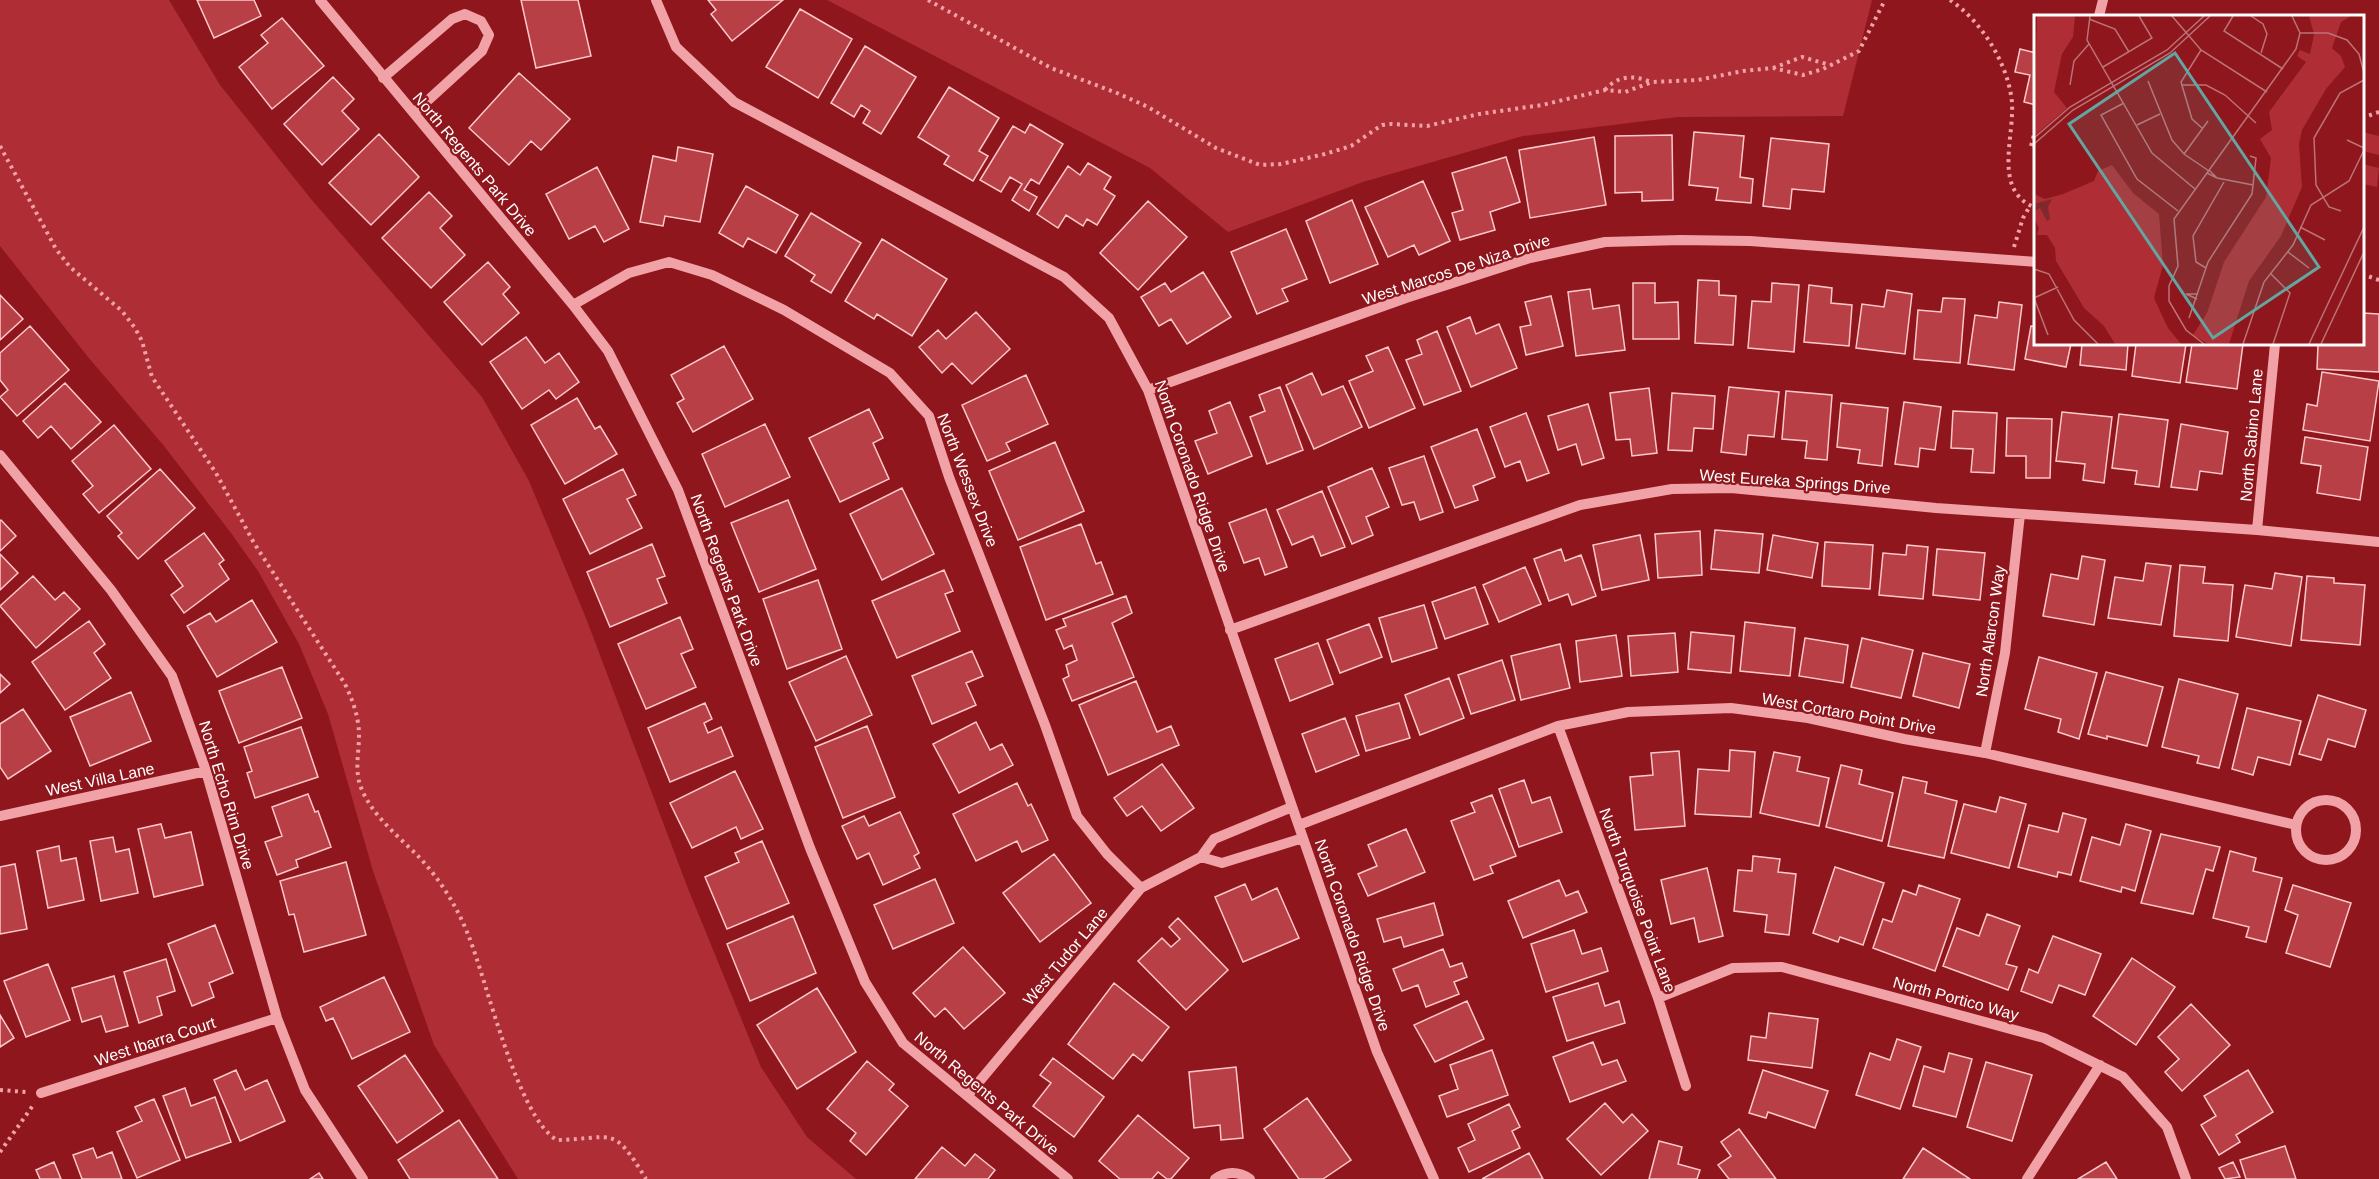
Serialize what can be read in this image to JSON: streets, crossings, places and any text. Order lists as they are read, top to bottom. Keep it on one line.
{"streets":{"street":["North Regents Park Drive","West Marcos De Niza Drive","North Sabino Lane","North Coronado Ridge Drive","North Wessex Drive","West Eureka Springs Drive","North Alarcon Way","West Cortaro Point Drive","West Villa Lane","North Echo Rim Drive","North Turquoise Point Lane","West Tudor Lane","North Portico Way","West Ibarra Court"]},"crossings":[["North Regents Park Drive","North Wessex Drive"],["North Regents Park Drive","West Tudor Lane"],["West Marcos De Niza Drive","North Coronado Ridge Drive"],["North Sabino Lane","West Eureka Springs Drive"],["North Coronado Ridge Drive","West Eureka Springs Drive"],["North Coronado Ridge Drive","West Cortaro Point Drive"],["North Coronado Ridge Drive","West Tudor Lane"],["North Wessex Drive","West Tudor Lane"],["West Eureka Springs Drive","North Alarcon Way"],["North Alarcon Way","West Cortaro Point Drive"],["West Cortaro Point Drive","North Turquoise Point Lane"],["West Villa Lane","North Echo Rim Drive"],["North Echo Rim Drive","West Ibarra Court"],["North Turquoise Point Lane","North Portico Way"]]}
